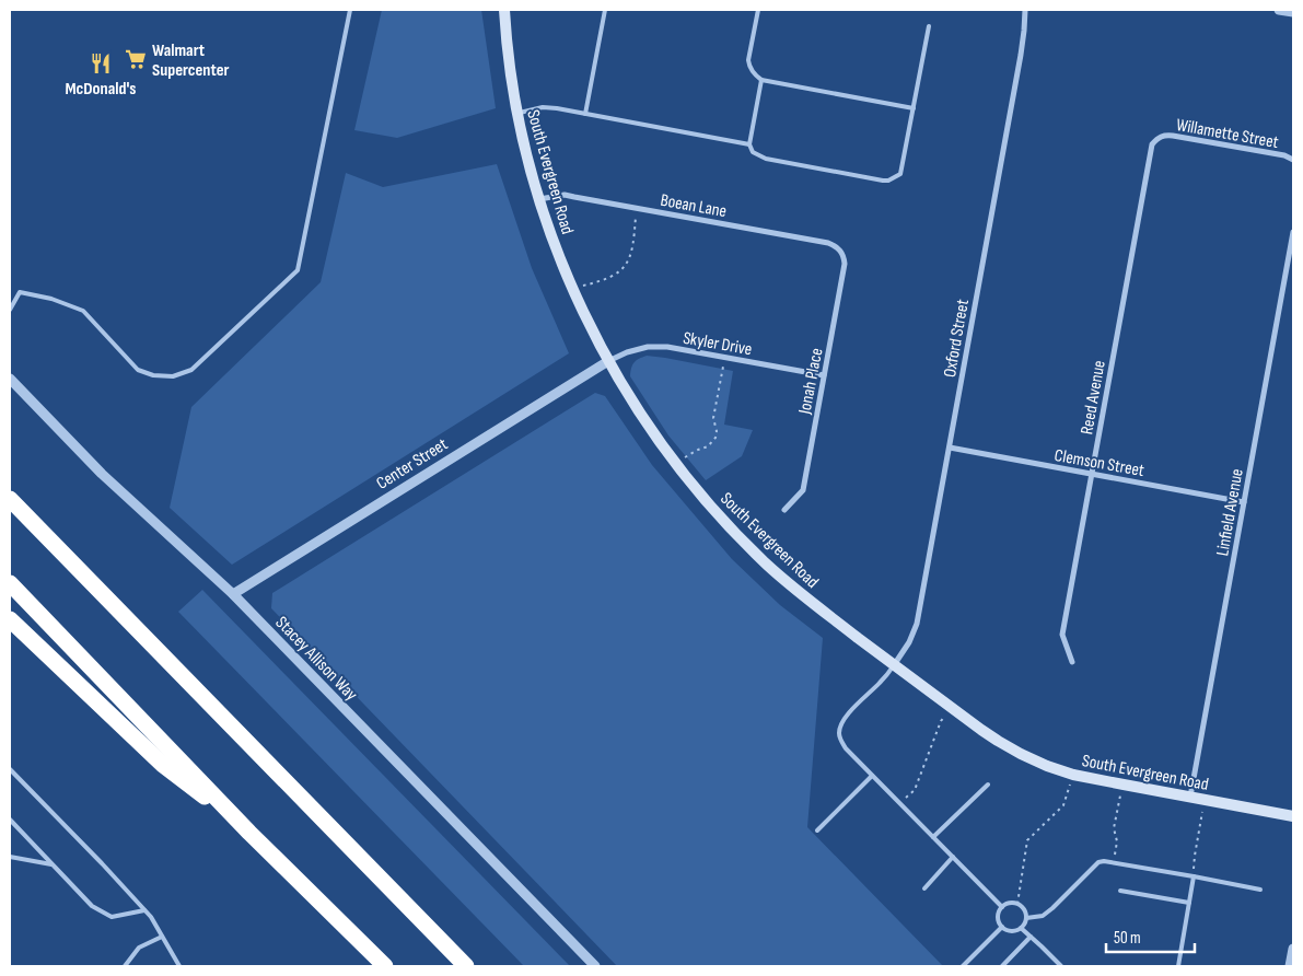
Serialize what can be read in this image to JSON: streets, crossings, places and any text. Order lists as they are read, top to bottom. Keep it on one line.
{"streets":{"main road":["South Evergreen Road"],"street":["Willamette Street","Boean Lane","Oxford Street","Skyler Drive","Jonah Place","Reed Avenue","Clemson Street","Center Street","Linfield Avenue","Stacey Allison Way"]},"crossings":[["Willamette Street","Reed Avenue"],["South Evergreen Road","Boean Lane"],["South Evergreen Road","Oxford Street"],["South Evergreen Road","Skyler Drive"],["South Evergreen Road","Center Street"],["South Evergreen Road","Linfield Avenue"],["Boean Lane","Jonah Place"],["Oxford Street","Clemson Street"],["Skyler Drive","Jonah Place"],["Skyler Drive","Center Street"],["Reed Avenue","Clemson Street"],["Clemson Street","Linfield Avenue"],["Center Street","Stacey Allison Way"]],"places":{"supermarket":["Walmart Supercenter"],"restaurant":["McDonald's"]},"scale_bar":"50 m"}
